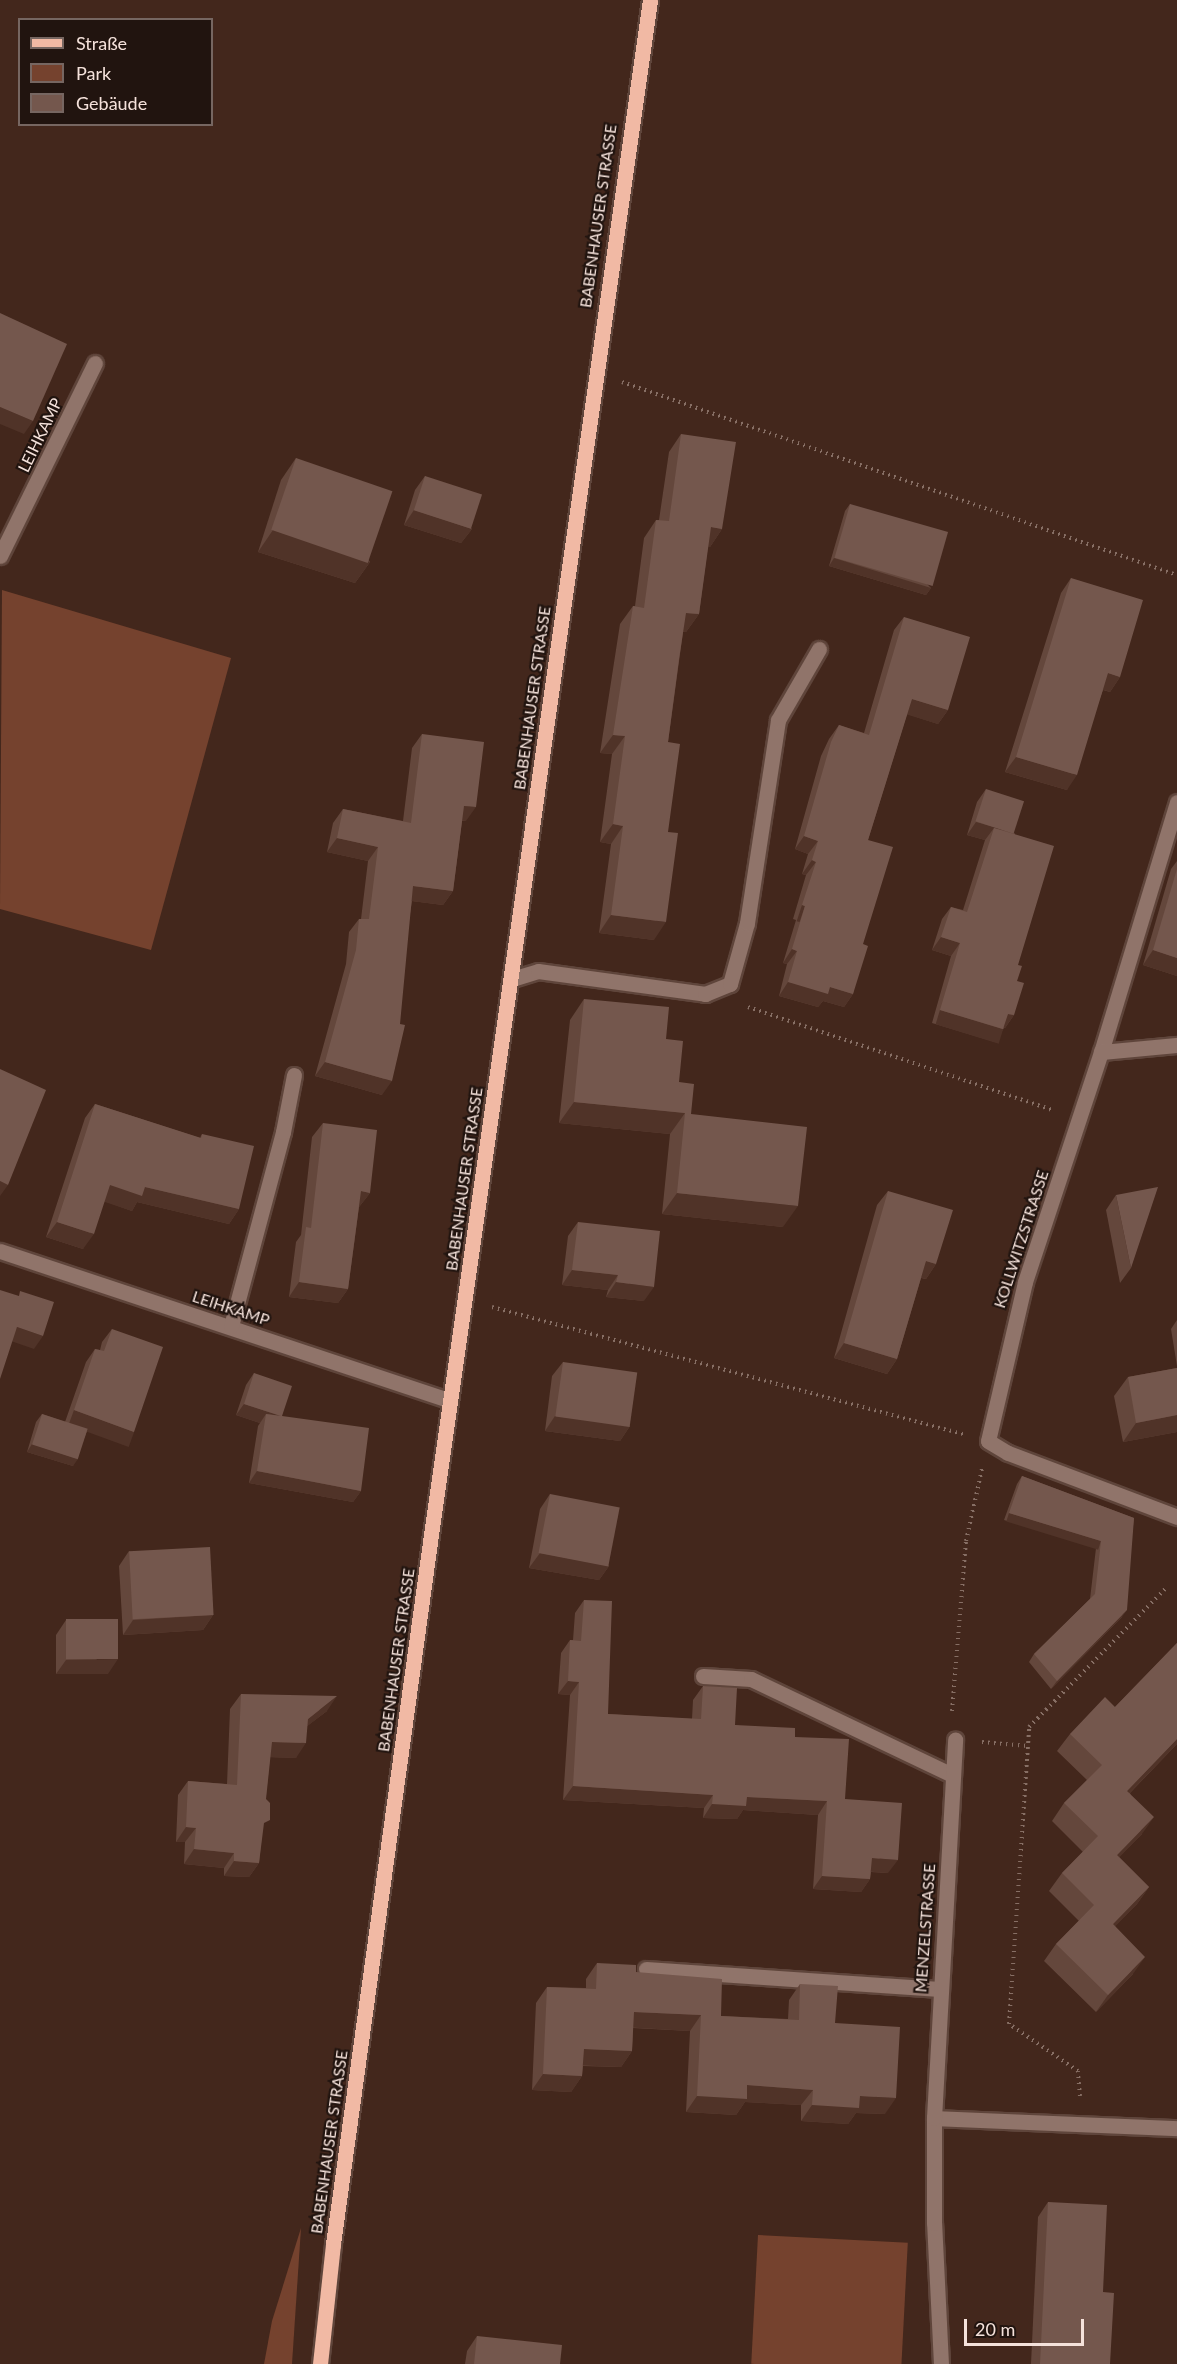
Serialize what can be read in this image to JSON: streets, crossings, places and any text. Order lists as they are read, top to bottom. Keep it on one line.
{"streets":{"main road":["BABENHAUSER STRASSE"],"street":["LEIHKAMP","KOLLWITZSTRASSE","MENZELSTRASSE"]},"crossings":[["BABENHAUSER STRASSE","LEIHKAMP"]],"legend":["Straße","Park","Gebäude"],"scale_bar":"20 m"}
